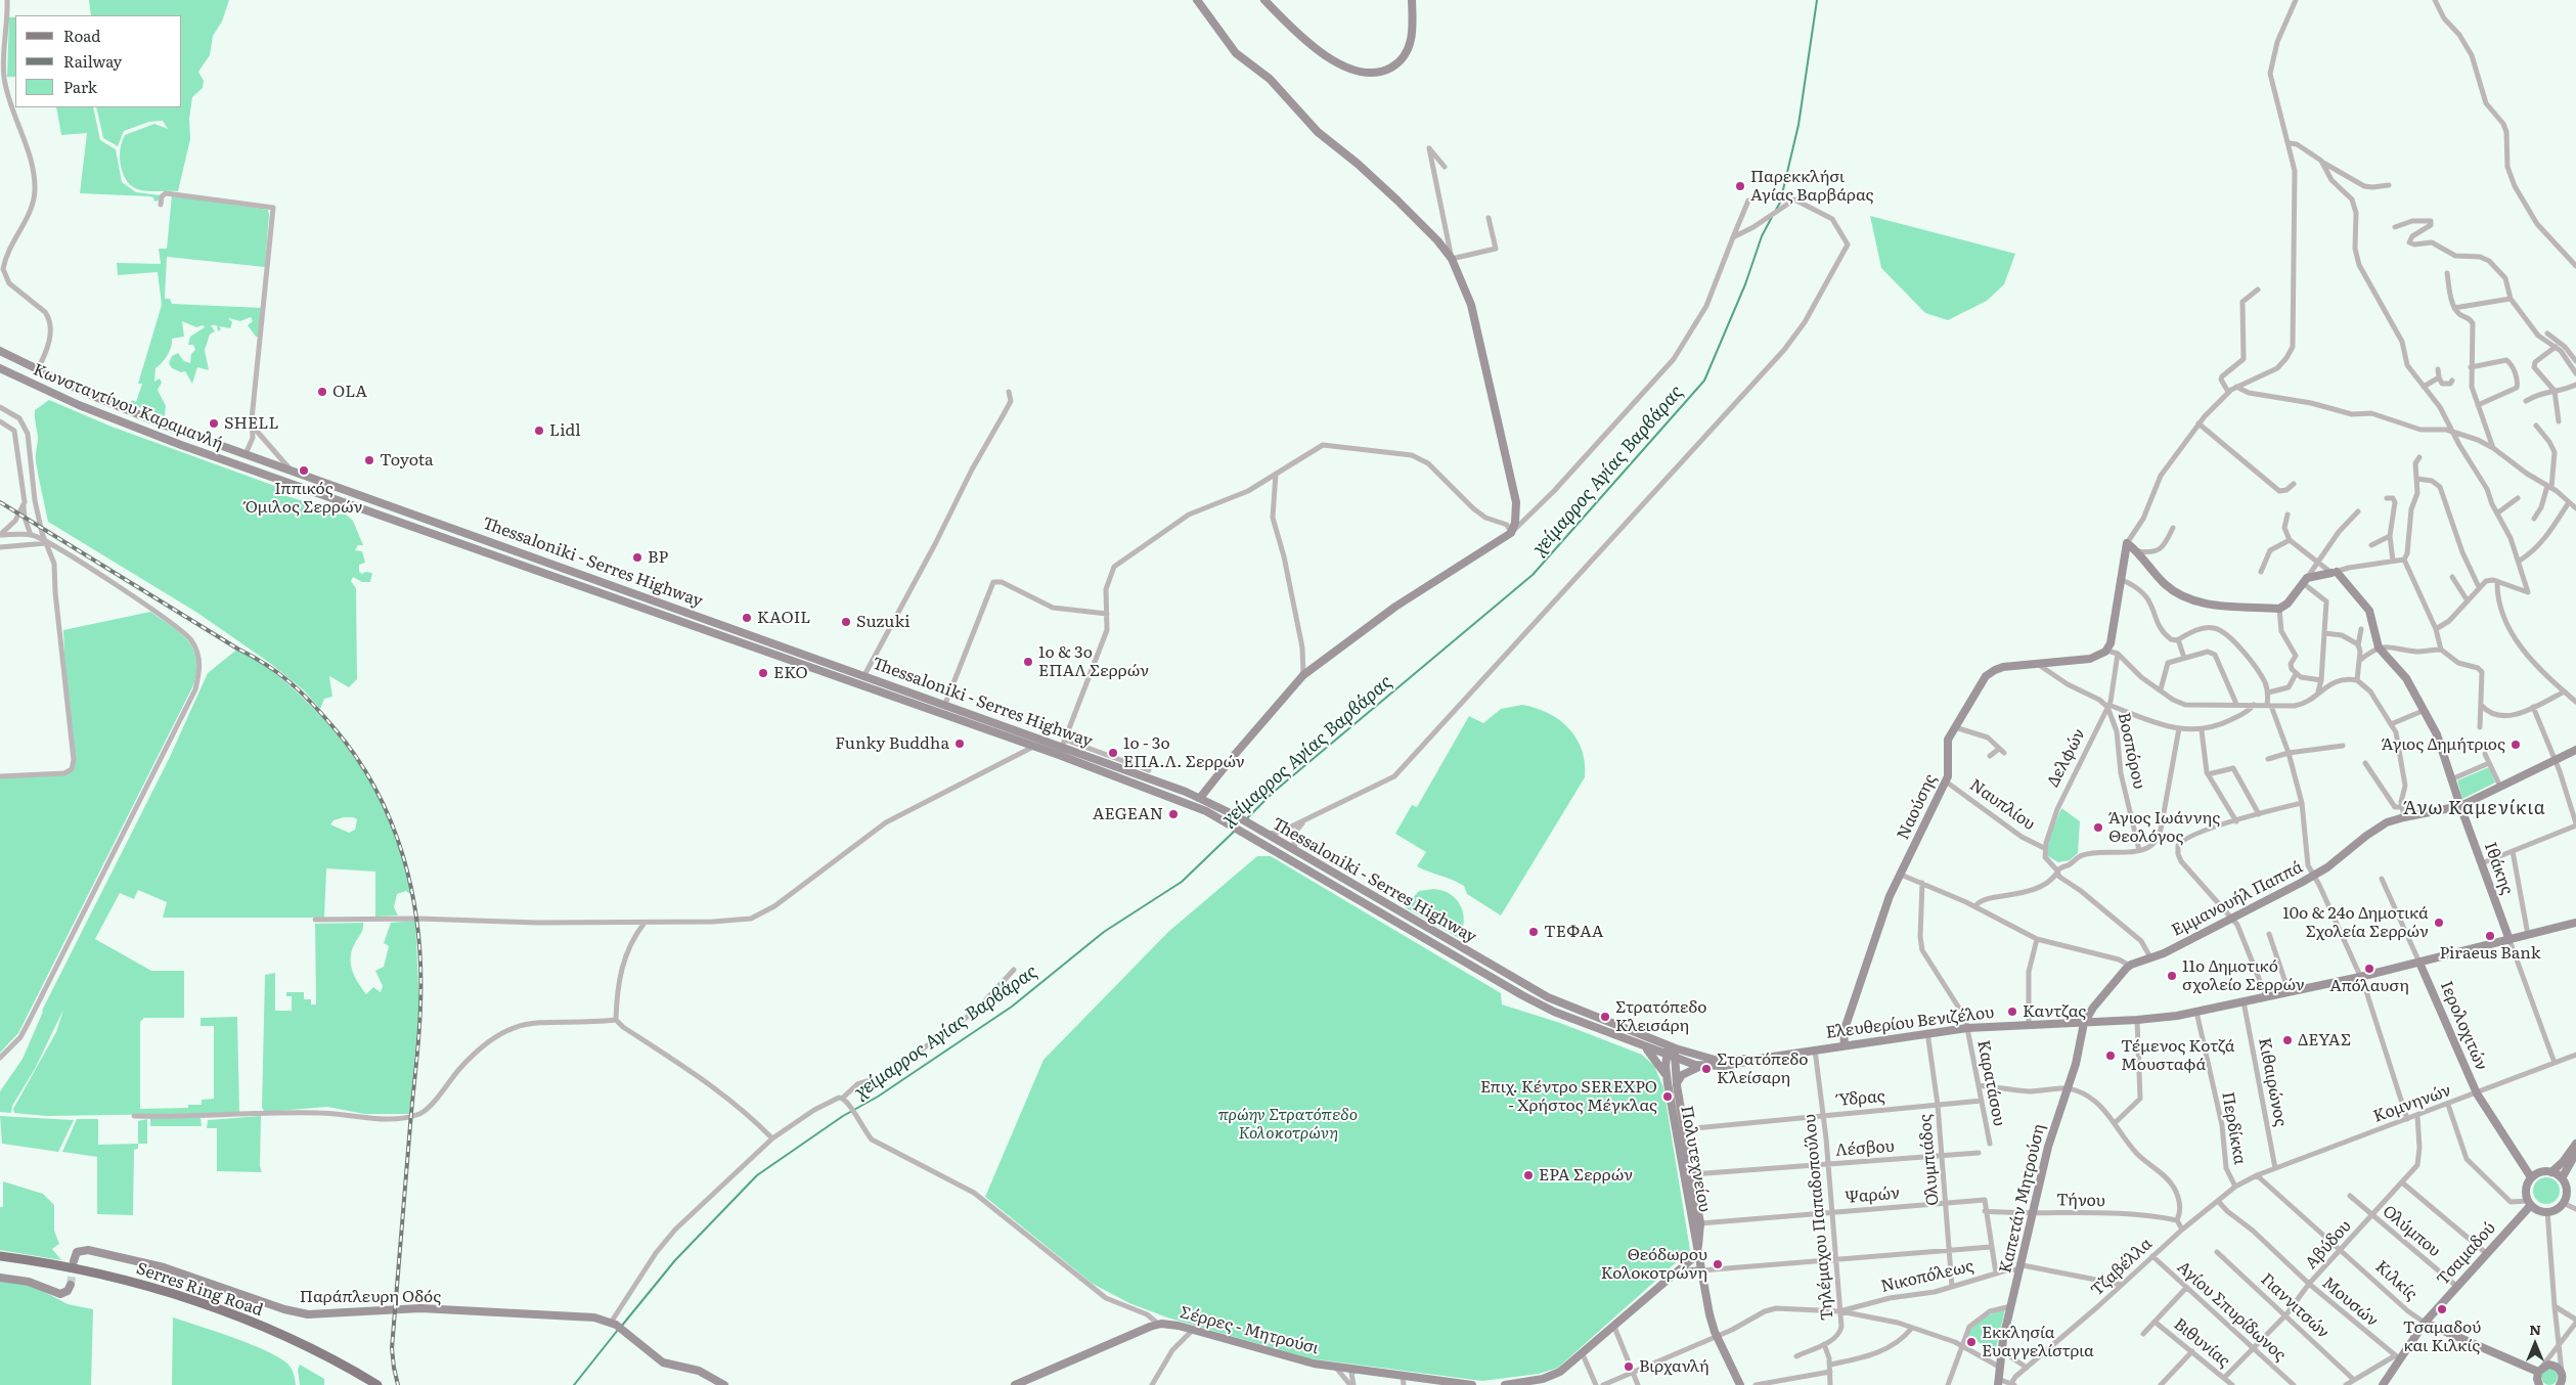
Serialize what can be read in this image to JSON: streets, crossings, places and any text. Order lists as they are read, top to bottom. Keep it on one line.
{"streets":{"main road":["Serres Ring Road"],"street":["Κωνσταντίνου Καραμανλή","Thessaloniki - Serres Highway","Βοσπόρου","Δελφών","Ναυπλίου","Ναούσης","Ιθάκης","Εμμανουήλ Παππά","Ελευθερίου Βενιζέλου","Ιερολοχιτών","Κιθαιρώνος","Καρατάσου","Ύδρας","Κομνηνών","Περδίκκα","Λέσβου","Πολυτεχνείου","Ολυμπιάδος","Ψαρών","Καπετάν Μητρούση","Τήνου","Τηλέμαχου Παπαδοπούλου","Ολύμπου","Αβύδου","Τσαμαδού","Τζαβέλλα","Νικοπόλεως","Κιλκίς","Παράπλευρη Οδός","Μουσών","Γιαννιτσών","Αγίου Σπυρίδωνος","Σέρρες - Μητρούσι","Βιθυνίας"]},"crossings":[["Κωνσταντίνου Καραμανλή","Thessaloniki - Serres Highway"],["Thessaloniki - Serres Highway","Ελευθερίου Βενιζέλου"],["Thessaloniki - Serres Highway","Πολυτεχνείου"],["Βοσπόρου","Δελφών"],["Βοσπόρου","Ναούσης"],["Δελφών","Ναυπλίου"],["Ναυπλίου","Ναούσης"],["Ναούσης","Ελευθερίου Βενιζέλου"],["Ιθάκης","Εμμανουήλ Παππά"],["Ιθάκης","Ελευθερίου Βενιζέλου"],["Ελευθερίου Βενιζέλου","Ιερολοχιτών"],["Ελευθερίου Βενιζέλου","Κιθαιρώνος"],["Ελευθερίου Βενιζέλου","Καρατάσου"],["Ελευθερίου Βενιζέλου","Περδίκκα"],["Ελευθερίου Βενιζέλου","Πολυτεχνείου"],["Ελευθερίου Βενιζέλου","Ολυμπιάδος"],["Ελευθερίου Βενιζέλου","Καπετάν Μητρούση"],["Ελευθερίου Βενιζέλου","Τηλέμαχου Παπαδοπούλου"],["Ιερολοχιτών","Κομνηνών"],["Ιερολοχιτών","Τσαμαδού"],["Κιθαιρώνος","Κομνηνών"],["Καρατάσου","Ύδρας"],["Ύδρας","Πολυτεχνείου"],["Ύδρας","Ολυμπιάδος"],["Ύδρας","Τηλέμαχου Παπαδοπούλου"],["Κομνηνών","Αβύδου"],["Κομνηνών","Τζαβέλλα"],["Κομνηνών","Κιλκίς"],["Περδίκκα","Τζαβέλλα"],["Λέσβου","Πολυτεχνείου"],["Λέσβου","Ολυμπιάδος"],["Λέσβου","Τηλέμαχου Παπαδοπούλου"],["Πολυτεχνείου","Ψαρών"],["Ολυμπιάδος","Ψαρών"],["Ολυμπιάδος","Νικοπόλεως"],["Ψαρών","Τήνου"],["Ψαρών","Τηλέμαχου Παπαδοπούλου"],["Καπετάν Μητρούση","Τήνου"],["Καπετάν Μητρούση","Νικοπόλεως"],["Τηλέμαχου Παπαδοπούλου","Νικοπόλεως"],["Ολύμπου","Αβύδου"],["Ολύμπου","Τσαμαδού"],["Αβύδου","Κιλκίς"],["Αβύδου","Μουσών"],["Αβύδου","Γιαννιτσών"],["Αβύδου","Αγίου Σπυρίδωνος"],["Αβύδου","Βιθυνίας"],["Τσαμαδού","Κιλκίς"],["Τσαμαδού","Μουσών"],["Τζαβέλλα","Νικοπόλεως"],["Τζαβέλλα","Κιλκίς"],["Τζαβέλλα","Μουσών"],["Τζαβέλλα","Αγίου Σπυρίδωνος"]],"districts":["Άνω Καμενίκια"],"water":["χείμαρρος Αγίας Βαρβάρας"],"parks":["πρώην Στρατόπεδο Κολοκοτρώνη"],"places":["Παρεκκλήσι Αγίας Βαρβάρας","OLA","SHELL","Lidl","Toyota","Ιππικός Όμιλος Σερρών","BP","KAOIL","Suzuki","1ο & 3ο ΕΠΑΛ Σερρών","EKO","Funky Buddha","Άγιος Δημήτριος","1ο - 3ο ΕΠΑ.Λ. Σερρών","AEGEAN","Άγιος Ιωάννης Θεολόγος","10ο & 24ο Δημοτικά Σχολεία Σερρών","ΤΕΦΑΑ","Piraeus Bank","Απόλαυση","11ο Δημοτικό σχολείο Σερρών","Καντζας","Στρατόπεδο Κλεισάρη","ΔΕΥΑΣ","Τέμενος Κοτζά Μουσταφά","Στρατόπεδο Κλείσαρη","Επιχ. Κέντρο SEREXPO - Χρήστος Μέγκλας","ΕΡΑ Σερρών","Θεόδωρου Κολοκοτρώνη","Τσαμαδού και Κιλκίς","Εκκλησία Ευαγγελίστρια","Βιρχανλή"],"legend":["Road","Railway","Park"],"north":"top"}
